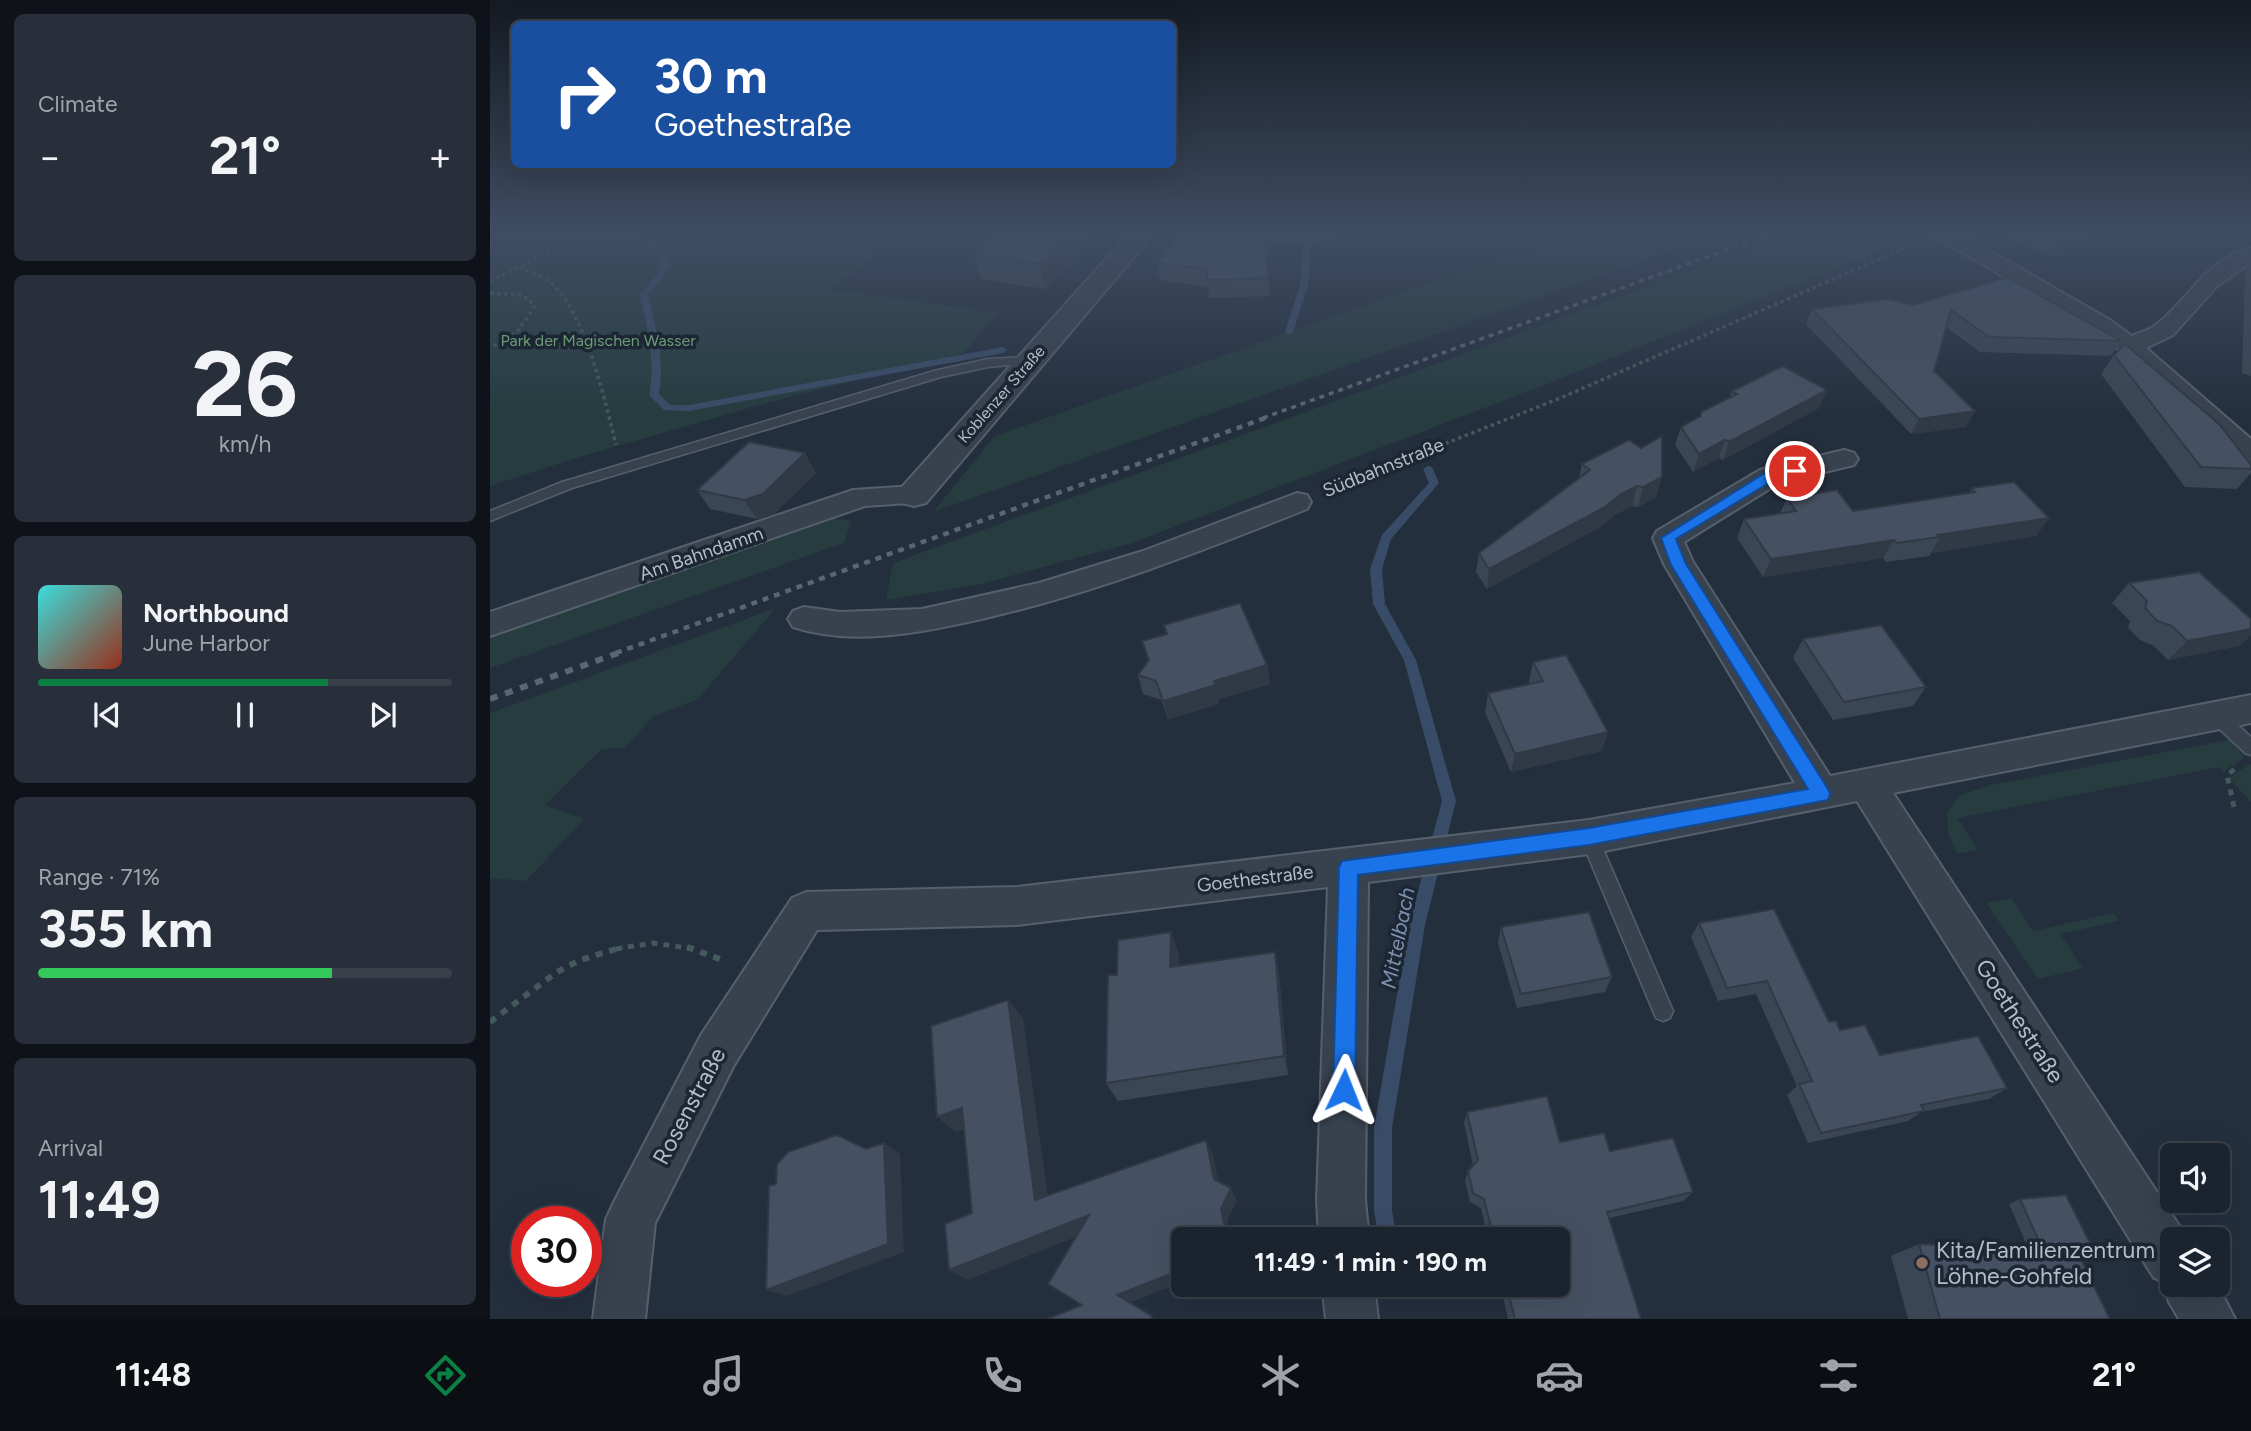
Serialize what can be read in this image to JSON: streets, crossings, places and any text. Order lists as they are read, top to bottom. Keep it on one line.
{"streets":{"street":["Koblenzer Straße","Südbahnstraße","Am Bahndamm","Goethestraße","Rosenstraße"]},"crossings":[["Koblenzer Straße","Am Bahndamm"],["Goethestraße","Rosenstraße"]],"water":["Mittelbach"],"parks":["Park der Magischen Wasser"],"places":["Kita/Familienzentrum Löhne-Gohfeld"],"page":{"tile":["Climate",["26","km/h"],["Range · 71%","355 km"],["Arrival","11:49"]],"turn":["30 m","Goethestraße"],"heat":["−","21°","+"],"song":["Northbound","June Harbor"],"limit":"30","trip":"11:49 · 1 min · 190 m","tabs":["11:48","21°"]}}
